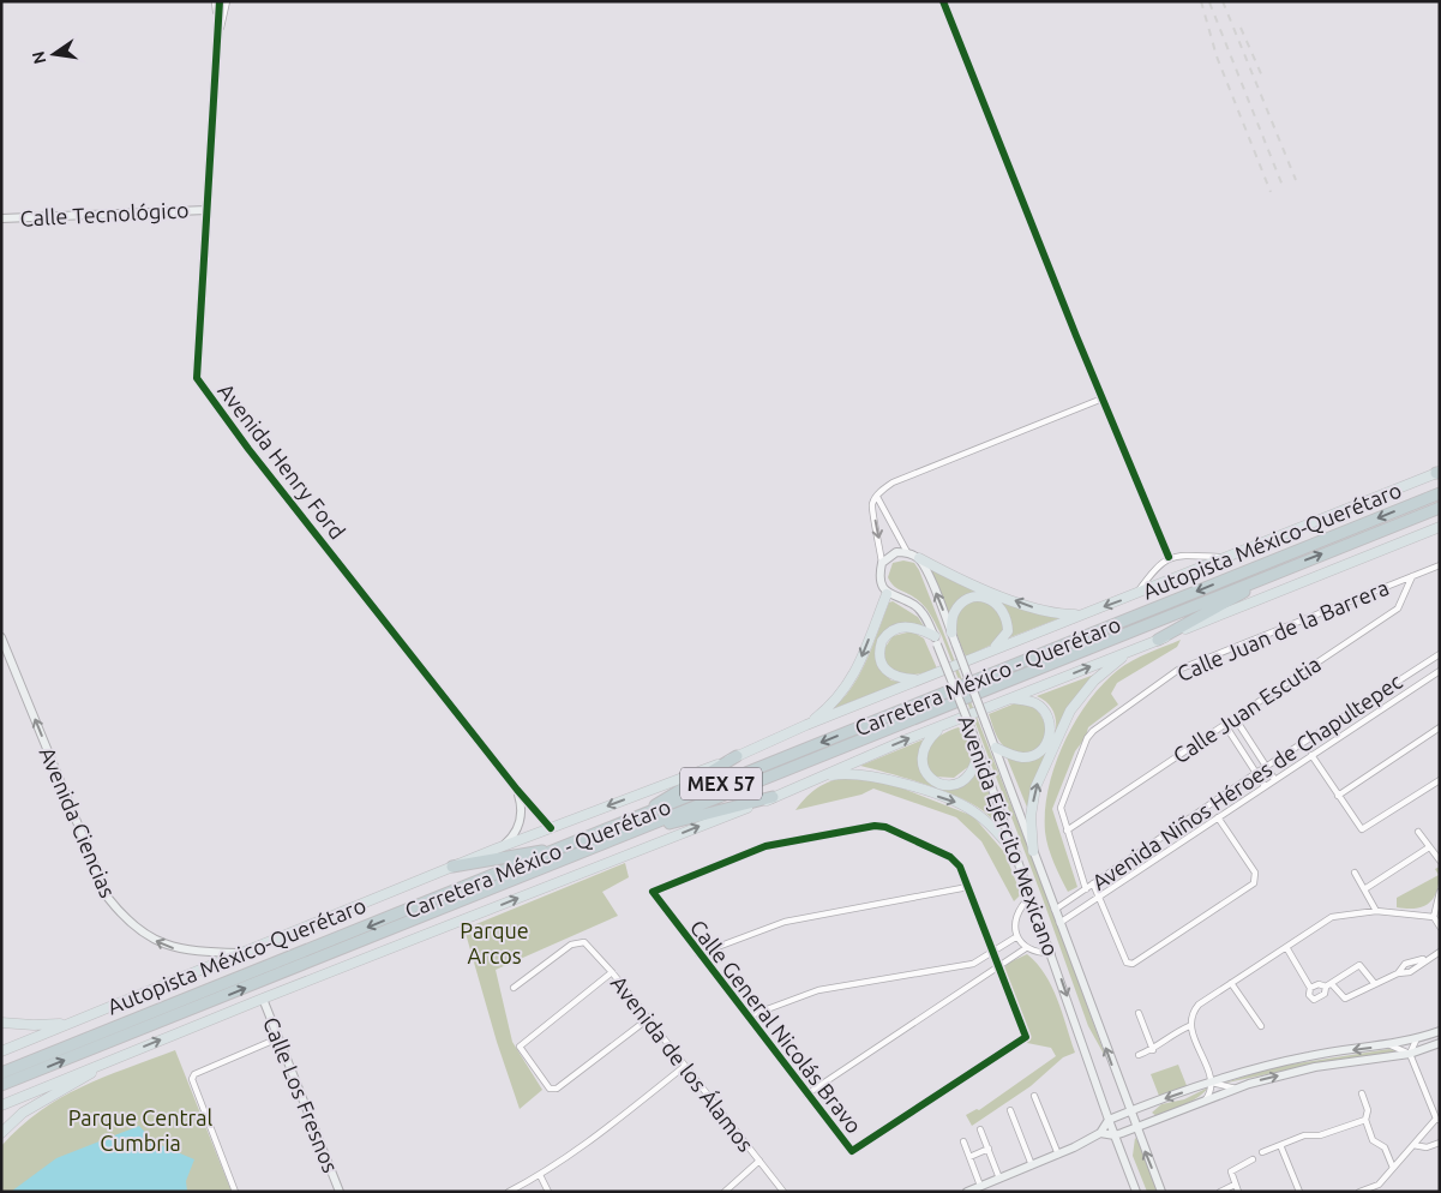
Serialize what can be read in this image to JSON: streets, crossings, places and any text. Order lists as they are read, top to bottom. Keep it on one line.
{"streets":{"highway":["Carretera México - Querétaro","MEX 57"],"main road":["Autopista México-Querétaro"],"street":["Calle Tecnológico","Avenida Henry Ford","Calle Juan de la Barrera","Calle Juan Escutia","Avenida Niños Héroes de Chapultepec","Avenida Ciencias","Avenida Ejército Mexicano","Calle General Nicolás Bravo","Avenida de los Álamos","Calle Los Fresnos"]},"crossings":[["Calle Tecnológico","Avenida Henry Ford"],["Avenida Henry Ford","Autopista México-Querétaro"],["Autopista México-Querétaro","Avenida Ciencias"],["Calle Juan de la Barrera","Calle Juan Escutia"],["Calle Juan de la Barrera","Avenida Niños Héroes de Chapultepec"],["Avenida Niños Héroes de Chapultepec","Avenida Ejército Mexicano"]],"one_way":["Avenida Ciencias"],"parks":["Parque Arcos","Parque Central Cumbria"],"north":"left"}
